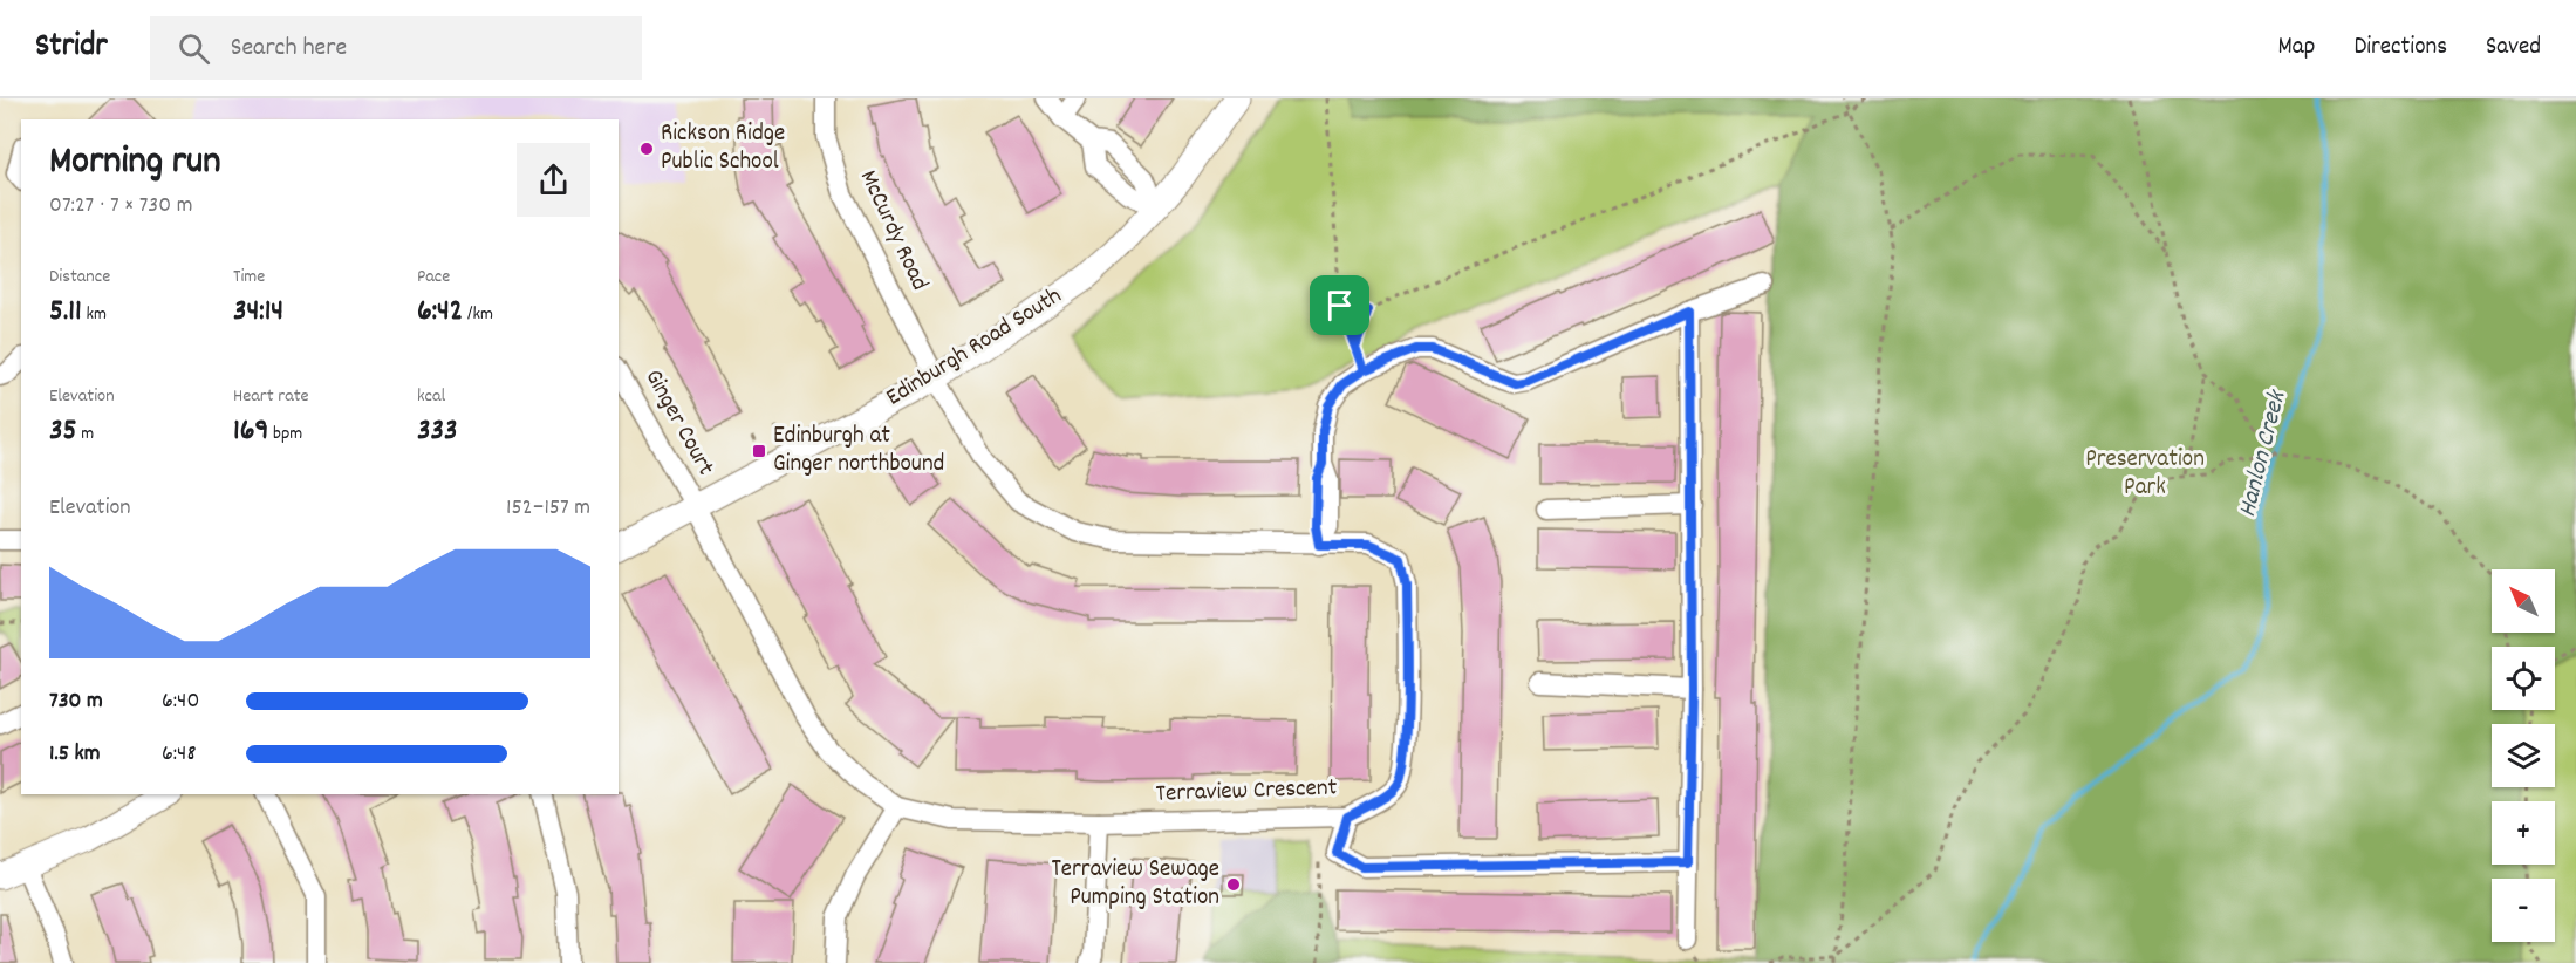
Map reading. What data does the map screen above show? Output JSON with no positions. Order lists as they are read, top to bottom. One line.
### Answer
{"streets":{"main road":["Edinburgh Road South"],"street":["McCurdy Road","Ginger Court","Terraview Crescent"]},"crossings":[["McCurdy Road","Edinburgh Road South"],["McCurdy Road","Terraview Crescent"],["Edinburgh Road South","Ginger Court"],["Edinburgh Road South","Terraview Crescent"],["Ginger Court","Terraview Crescent"]],"water":["Hanlon Creek"],"parks":["Preservation Park"],"places":{"other":["Rickson Ridge Public School","Terraview Sewage Pumping Station"],"transit":["Edinburgh at Ginger northbound"]},"north":"top left","page":{"header":"Stridr","search":"Search here","nav":["Map","Directions","Saved"],"heading":["Morning run","07:27 · 7 × 730 m"],"stats":[["Distance","5.11 km"],["Time","34:14"],["Pace","6:42 /km"],["Elevation","35 m"],["Heart rate","169 bpm"],["kcal","333"]],"chart":["Elevation","152–157 m"],"map_buttons":["+","−"],"list":[{"name":"730 m","note":"6:40"},{"name":"1.5 km","note":"6:48"}]}}
